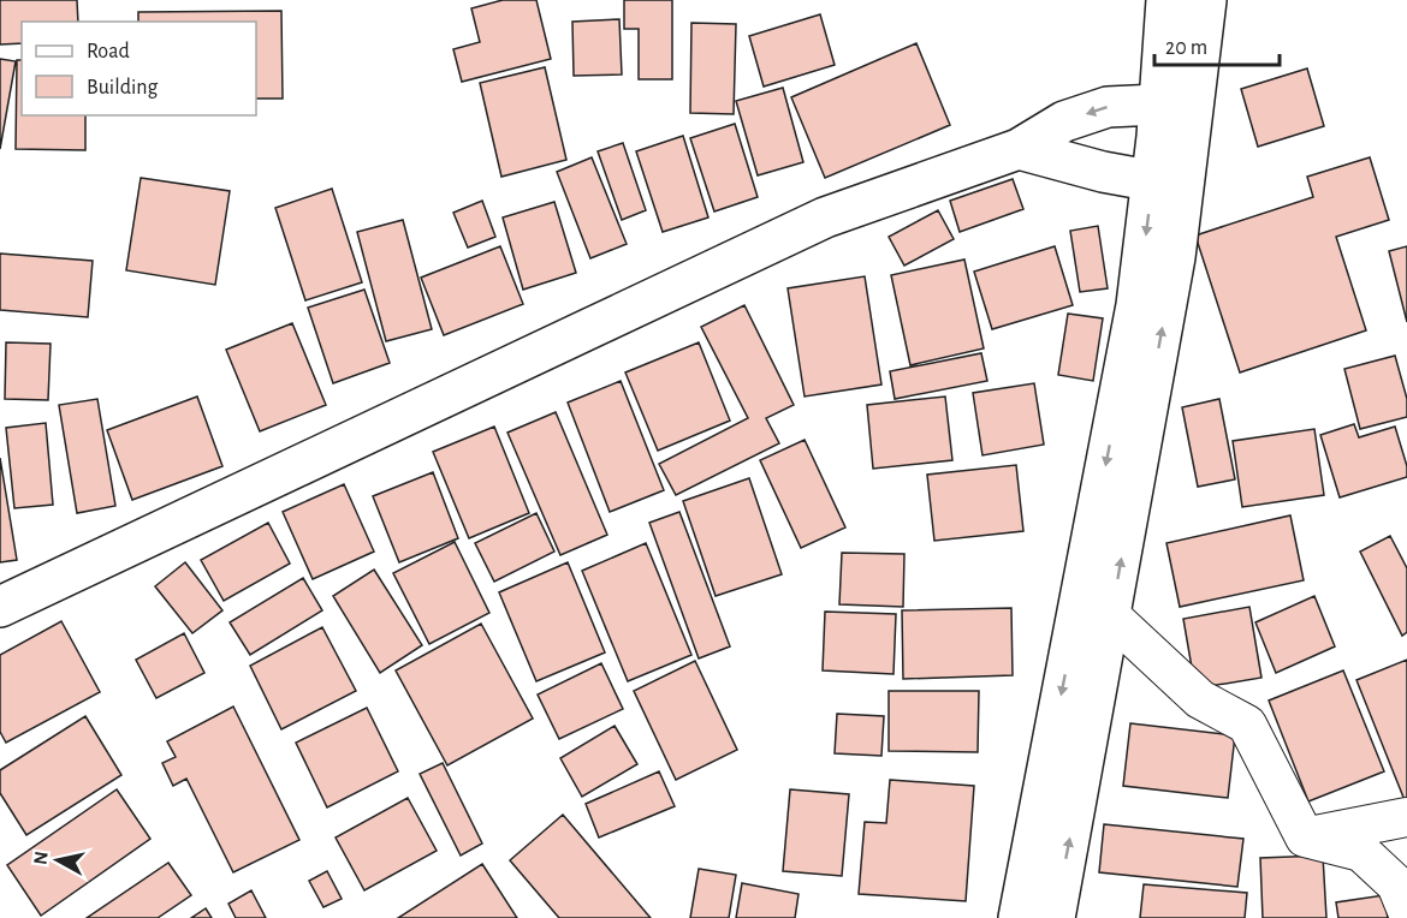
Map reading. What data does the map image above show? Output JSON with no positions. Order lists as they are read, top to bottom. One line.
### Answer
{"legend":["Road","Building"],"scale_bar":"20 m","north":"left"}
